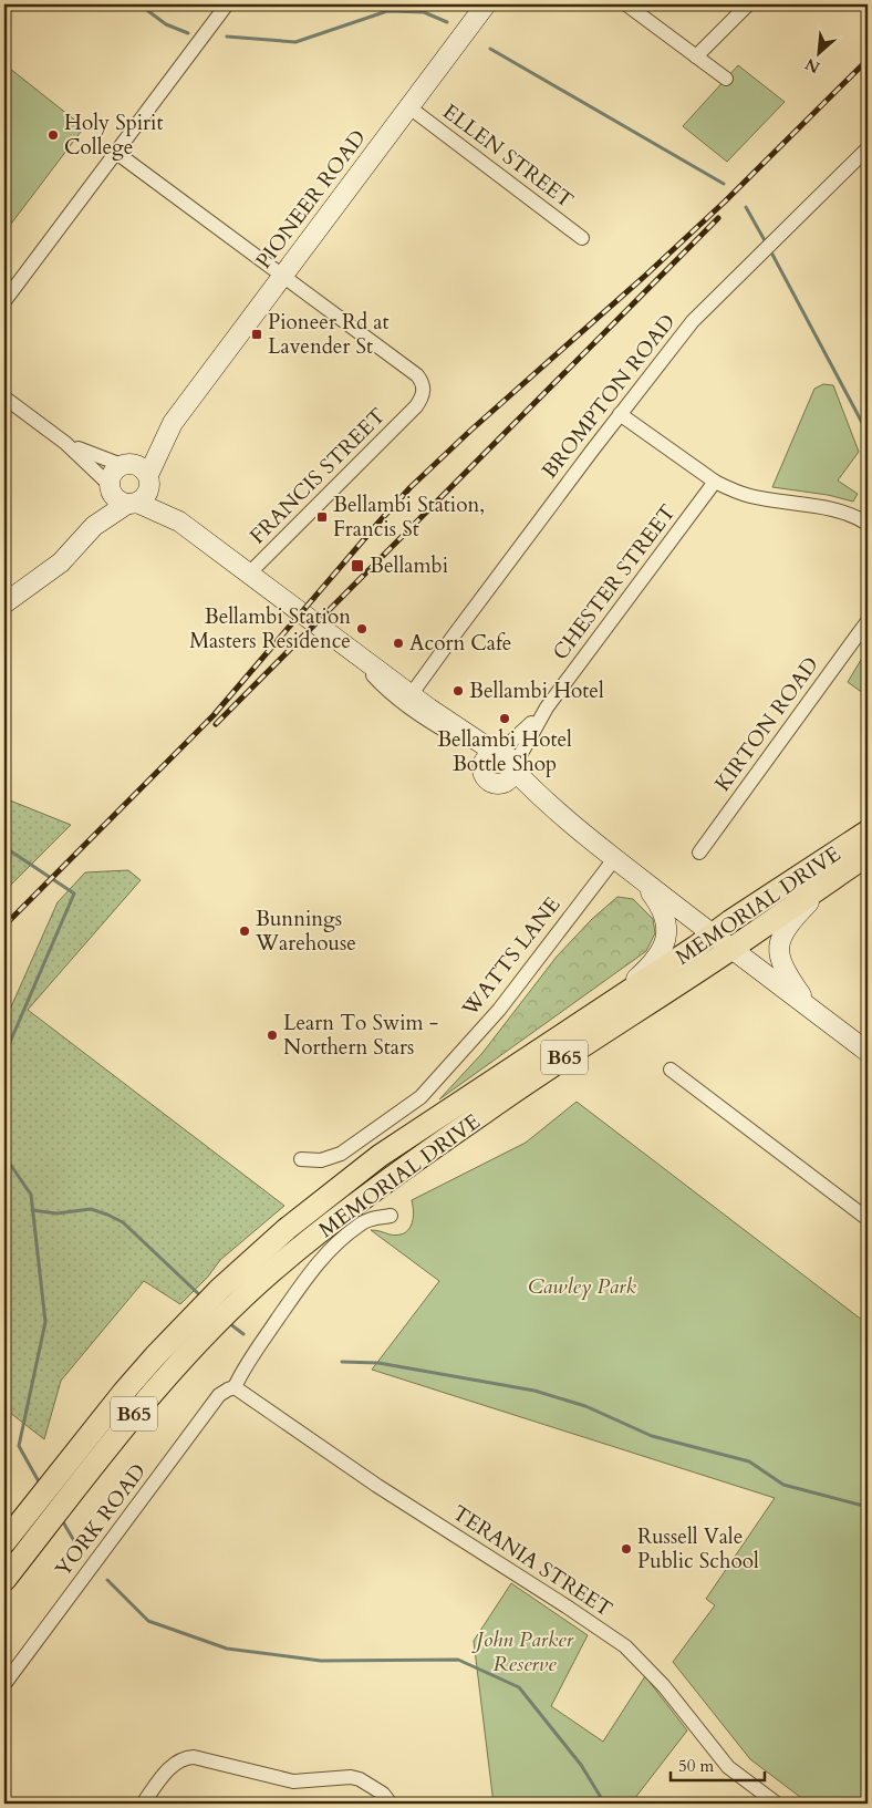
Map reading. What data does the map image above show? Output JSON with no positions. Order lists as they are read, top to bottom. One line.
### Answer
{"streets":{"main road":["PIONEER ROAD","MEMORIAL DRIVE","B65"],"street":["ELLEN STREET","BROMPTON ROAD","FRANCIS STREET","CHESTER STREET","KIRTON ROAD","WATTS LANE","YORK ROAD","TERANIA STREET"]},"crossings":[["ELLEN STREET","PIONEER ROAD"],["PIONEER ROAD","FRANCIS STREET"],["YORK ROAD","TERANIA STREET"]],"parks":["Cawley Park","John Parker Reserve"],"places":{"other":["Holy Spirit College","Bellambi Station Masters Residence","Acorn Cafe","Bellambi Hotel","Bellambi Hotel Bottle Shop","Bunnings Warehouse","Learn To Swim - Northern Stars","Russell Vale Public School"],"transit":["Pioneer Rd at Lavender St","Bellambi Station, Francis St","Bellambi"]},"scale_bar":"50 m","north":"bottom left"}
